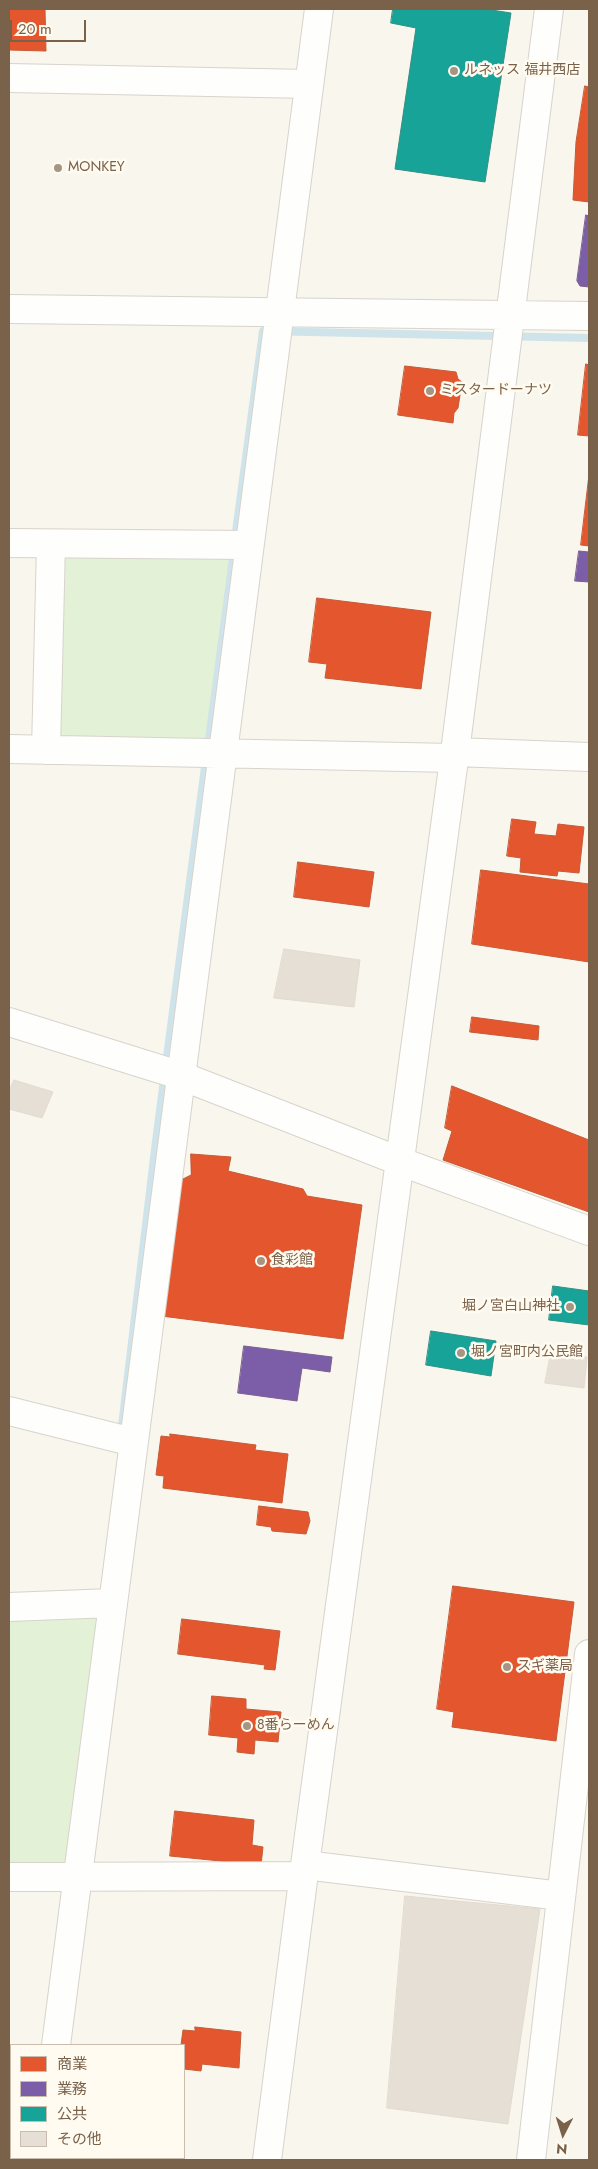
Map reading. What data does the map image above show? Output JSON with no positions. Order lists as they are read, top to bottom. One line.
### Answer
{"places":["ルネッス 福井西店","MONKEY","ミスタードーナツ","食彩館","堀ノ宮白山神社","堀ノ宮町内公民館","スギ薬局","8番らーめん"],"legend":["商業","業務","公共","その他"],"scale_bar":"20 m","north":"bottom"}
